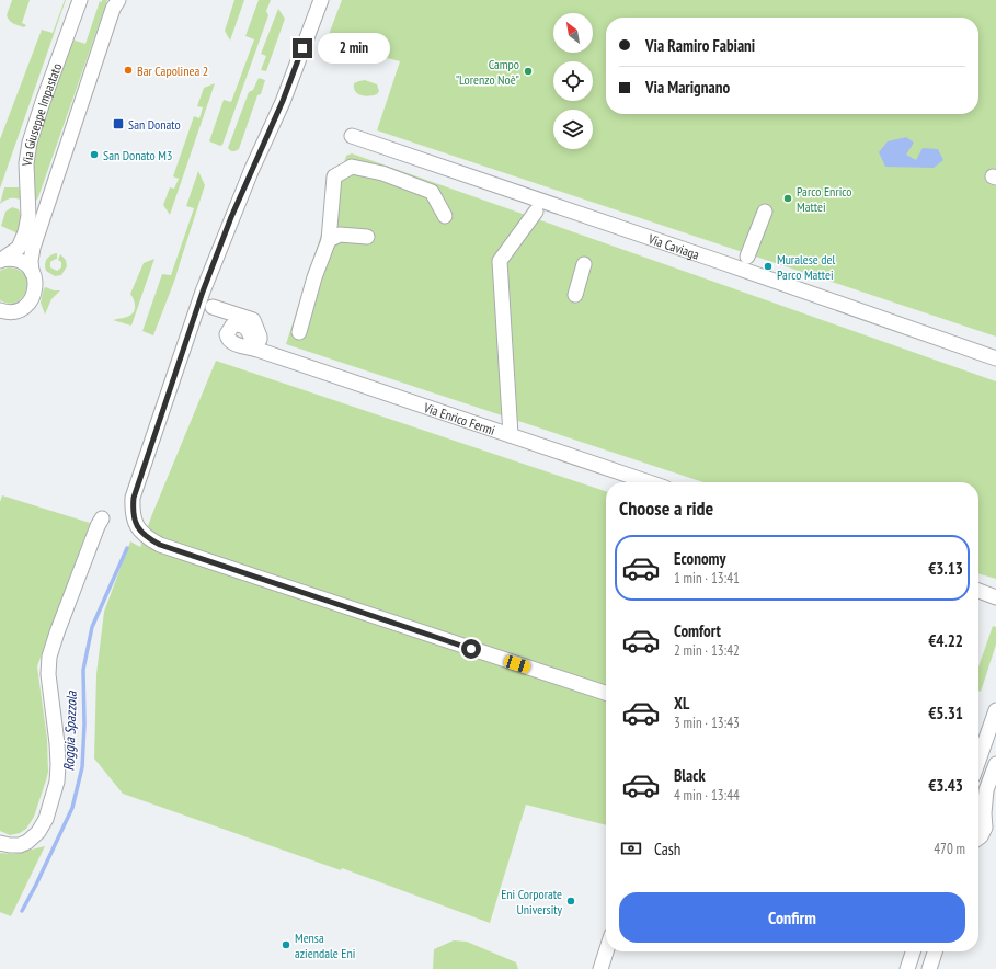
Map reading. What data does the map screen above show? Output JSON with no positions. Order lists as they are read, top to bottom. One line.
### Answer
{"streets":{"street":["Via Giuseppe Impastato","Via Caviaga","Via Enrico Fermi"]},"water":["Roggia Spazzola"],"places":{"other":["Bar Capolinea 2","Campo \"Lorenzo Noè\"","San Donato M3","Parco Enrico Mattei","Muralese del Parco Mattei","Eni Corporate University","Mensa aziendale Eni"],"transit":["San Donato"]},"north":"top left","page":{"banner":["Via Ramiro Fabiani","Via Marignano"],"bubble":"2 min","heading":"Choose a ride","list":[{"name":"Economy","note":"1 min · 13:41","value":"€3.13"},{"name":"Comfort","note":"2 min · 13:42","value":"€4.22"},{"name":"XL","note":"3 min · 13:43","value":"€5.31"},{"name":"Black","note":"4 min · 13:44","value":"€3.43"}],"pay":["Cash","470 m"],"buttons":"Confirm"}}
